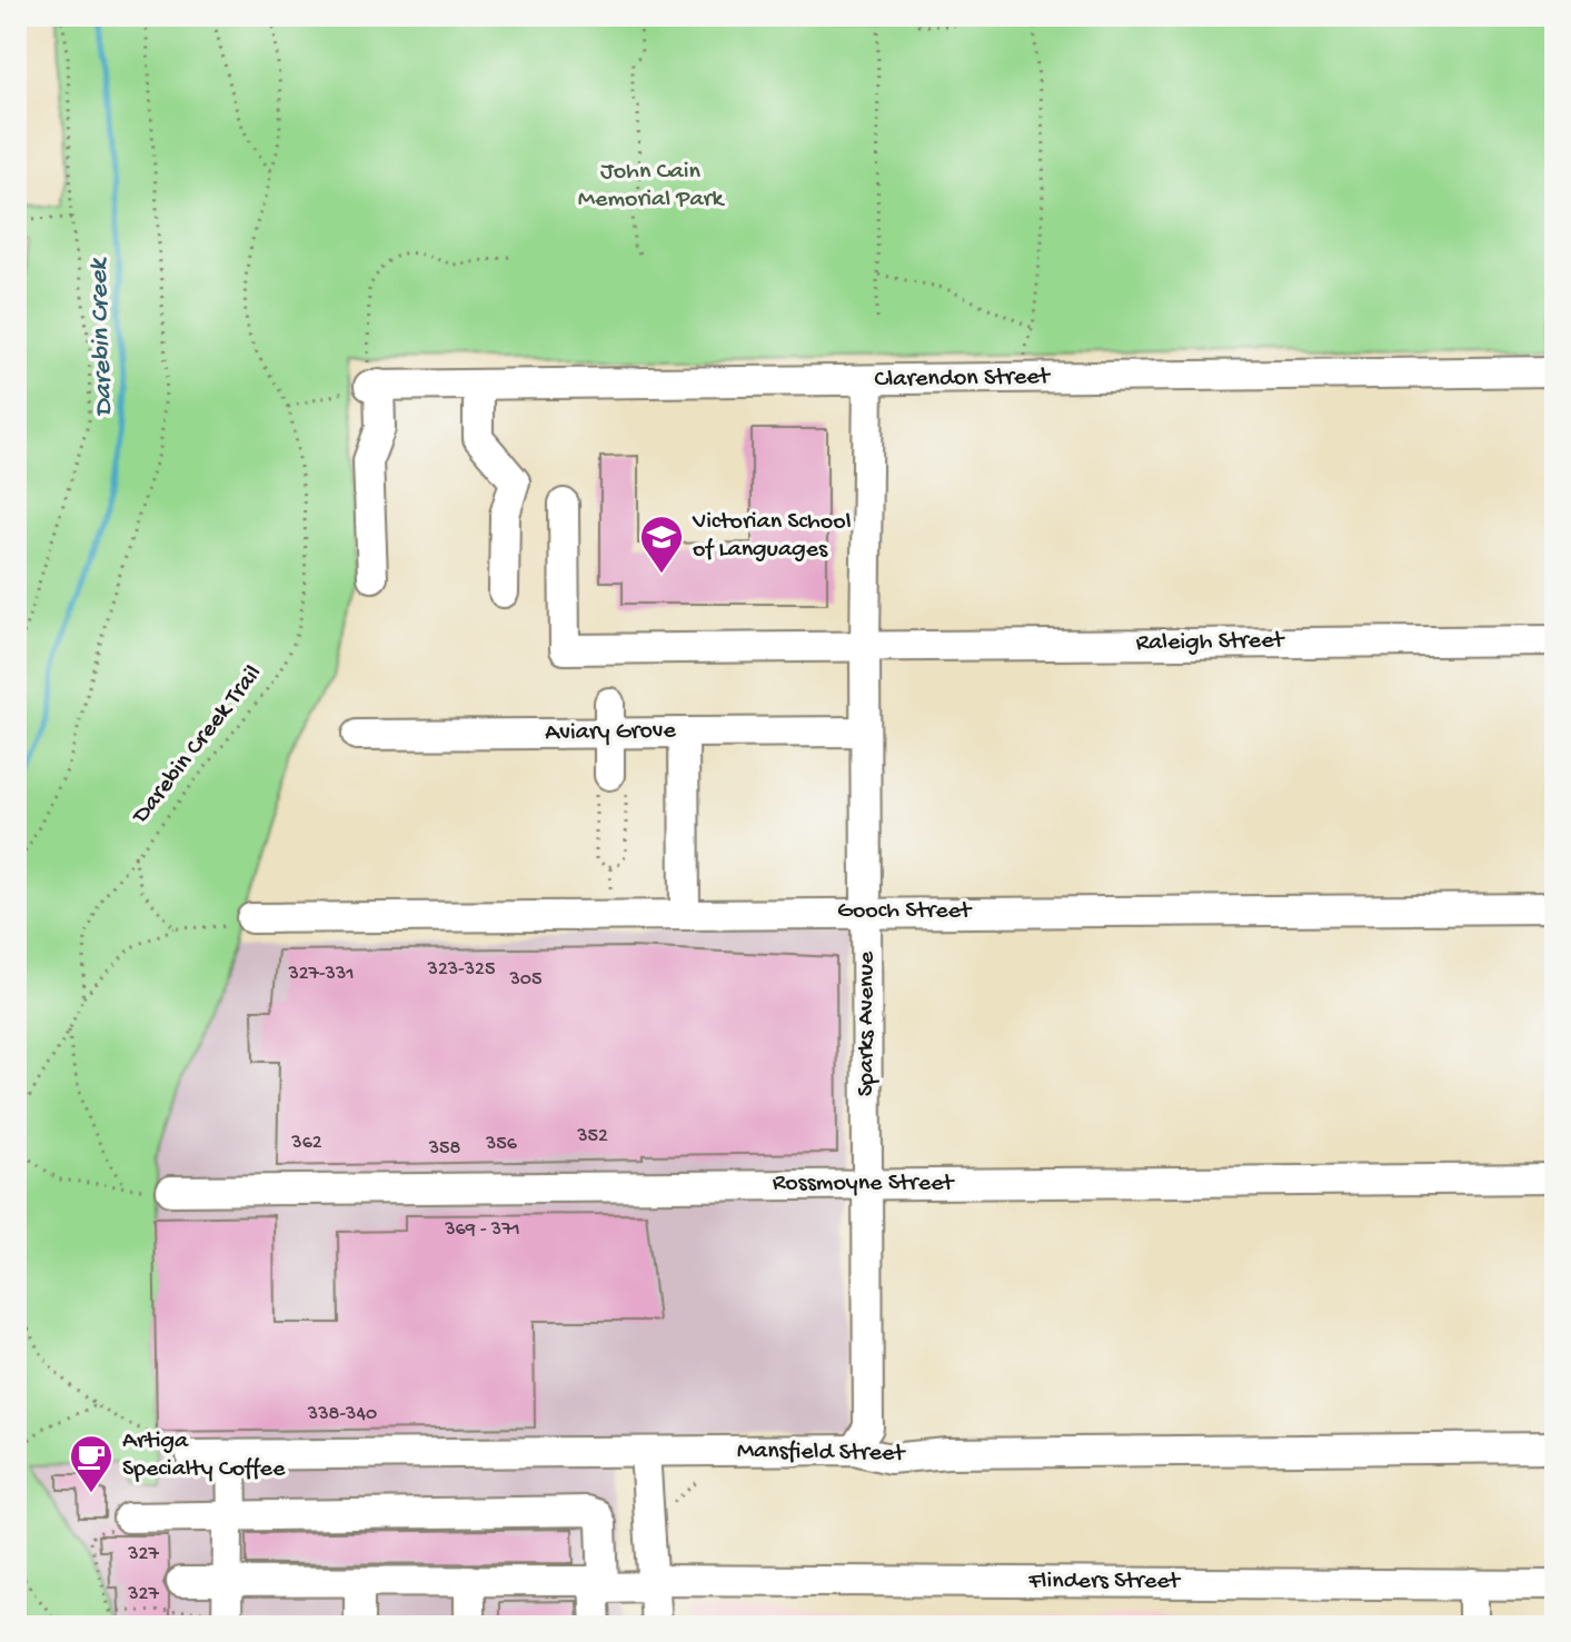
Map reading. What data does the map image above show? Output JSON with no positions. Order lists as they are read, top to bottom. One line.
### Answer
{"streets":{"street":["Clarendon Street","Raleigh Street","Aviary Grove","Gooch Street","Sparks Avenue","Rossmoyne Street","Mansfield Street","Flinders Street"],"path":["Darebin Creek Trail"]},"crossings":[["Clarendon Street","Sparks Avenue"],["Raleigh Street","Sparks Avenue"],["Aviary Grove","Sparks Avenue"],["Gooch Street","Sparks Avenue"],["Sparks Avenue","Rossmoyne Street"],["Sparks Avenue","Mansfield Street"]],"water":["Darebin Creek"],"parks":["John Cain Memorial Park"],"places":{"school or university":["Victorian School of Languages"],"cafe":["Artiga Specialty Coffee"]},"house_numbers":["323-325","327-331","305","352","362","356","358","369 - 371","338-340","327","327"]}
